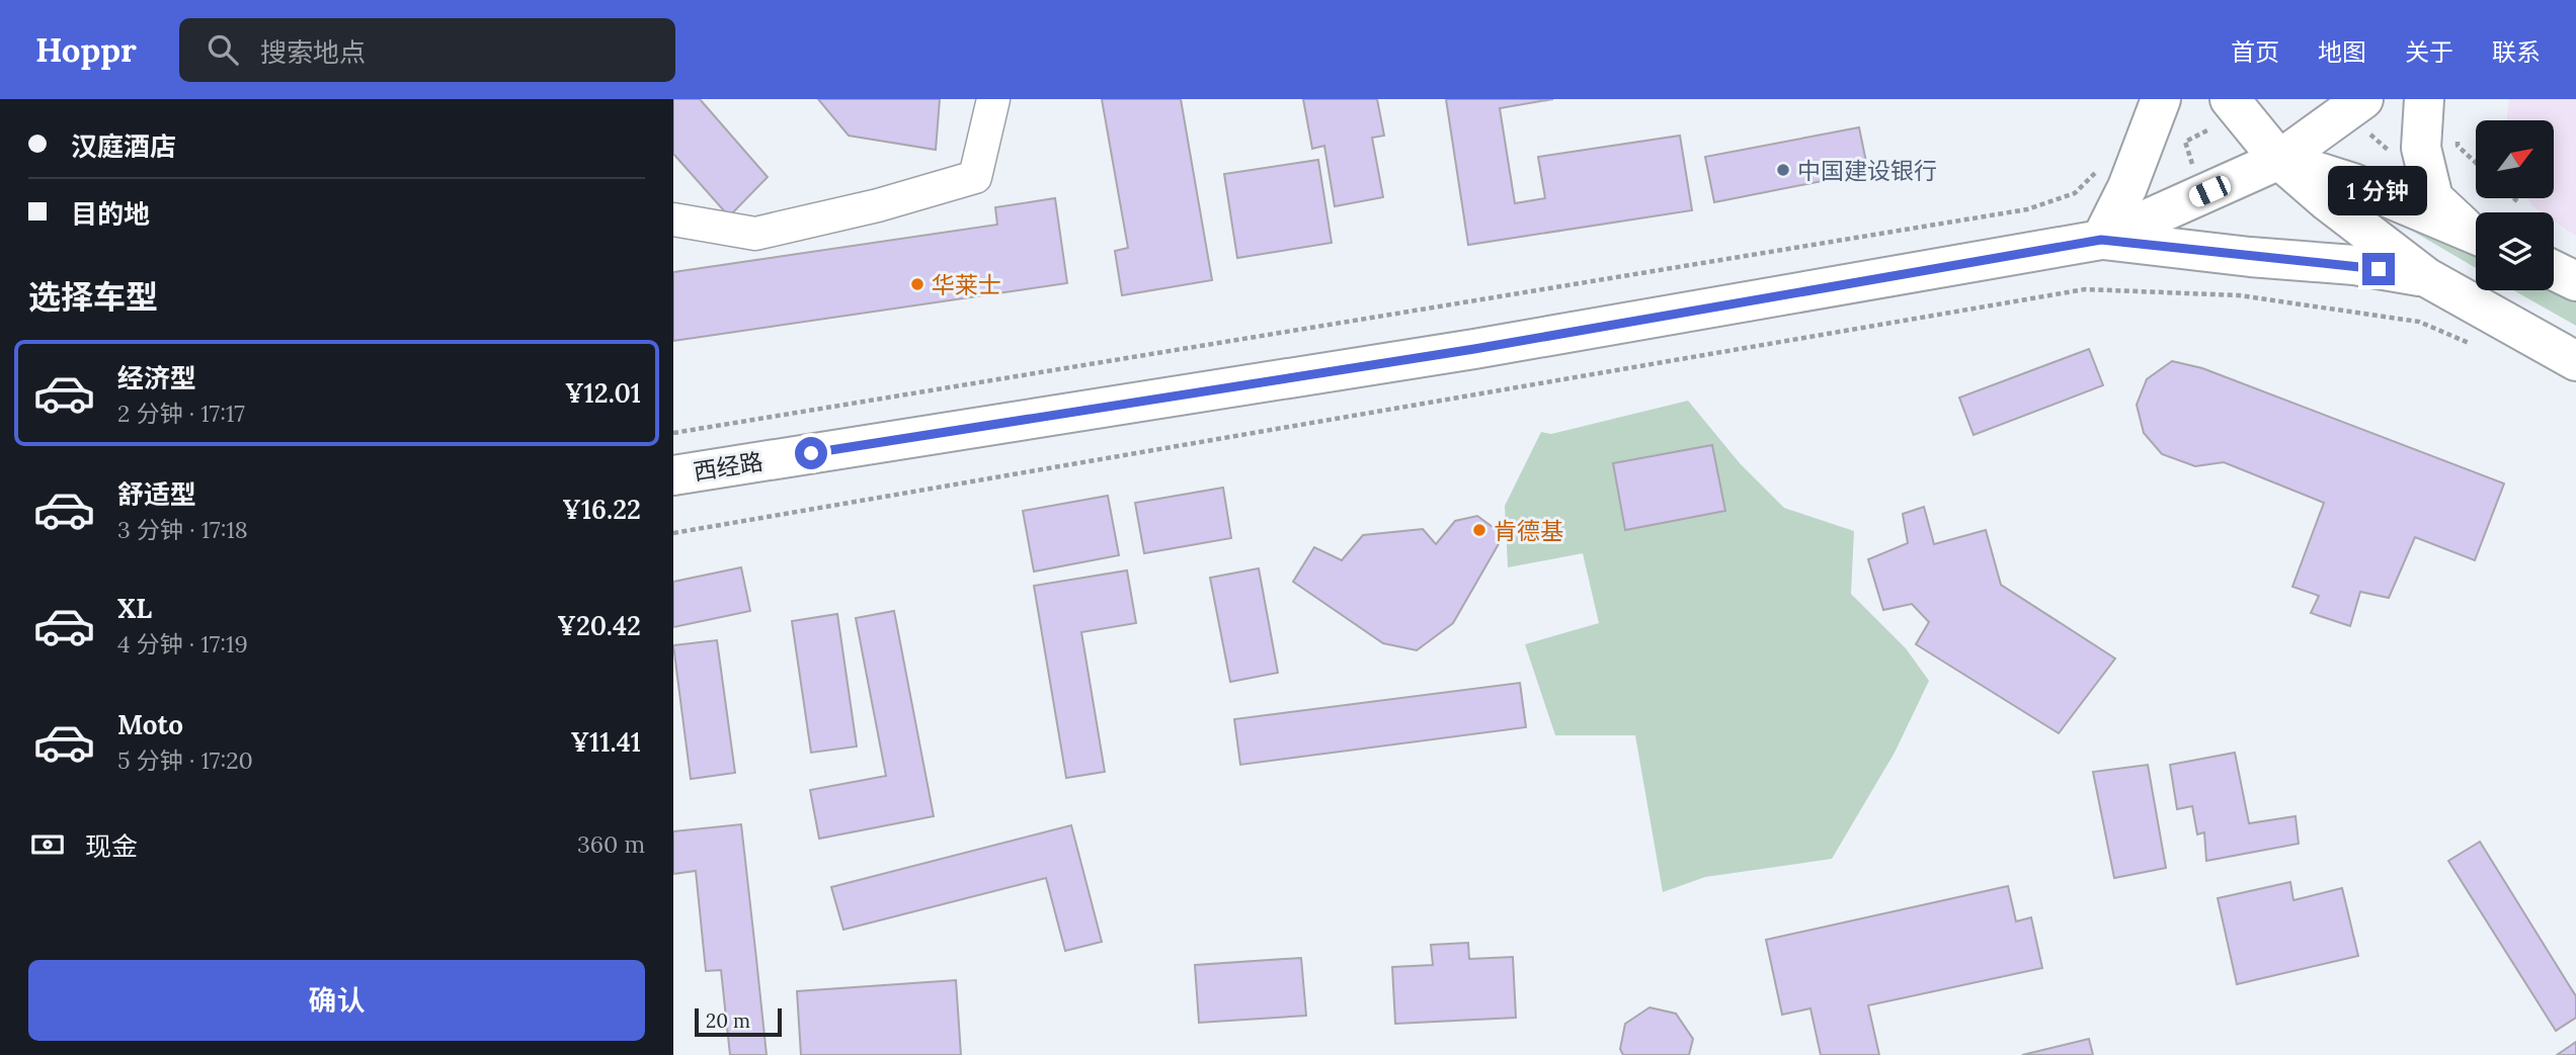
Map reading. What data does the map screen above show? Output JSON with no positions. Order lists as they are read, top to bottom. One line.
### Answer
{"streets":{"main road":["西经路"]},"places":["中国建设银行","华莱士","肯德基"],"scale_bar":"20 m","north":"top right","page":{"header":"Hoppr","search":"搜索地点","nav":["首页","地图","关于","联系"],"banner":["汉庭酒店","目的地"],"bubble":"1 分钟","heading":"选择车型","list":[{"name":"经济型","note":"2 分钟 · 17:17","value":"¥12.01"},{"name":"舒适型","note":"3 分钟 · 17:18","value":"¥16.22"},{"name":"XL","note":"4 分钟 · 17:19","value":"¥20.42"},{"name":"Moto","note":"5 分钟 · 17:20","value":"¥11.41"}],"pay":["现金","360 m"],"buttons":"确认","scale":"20 m"}}
